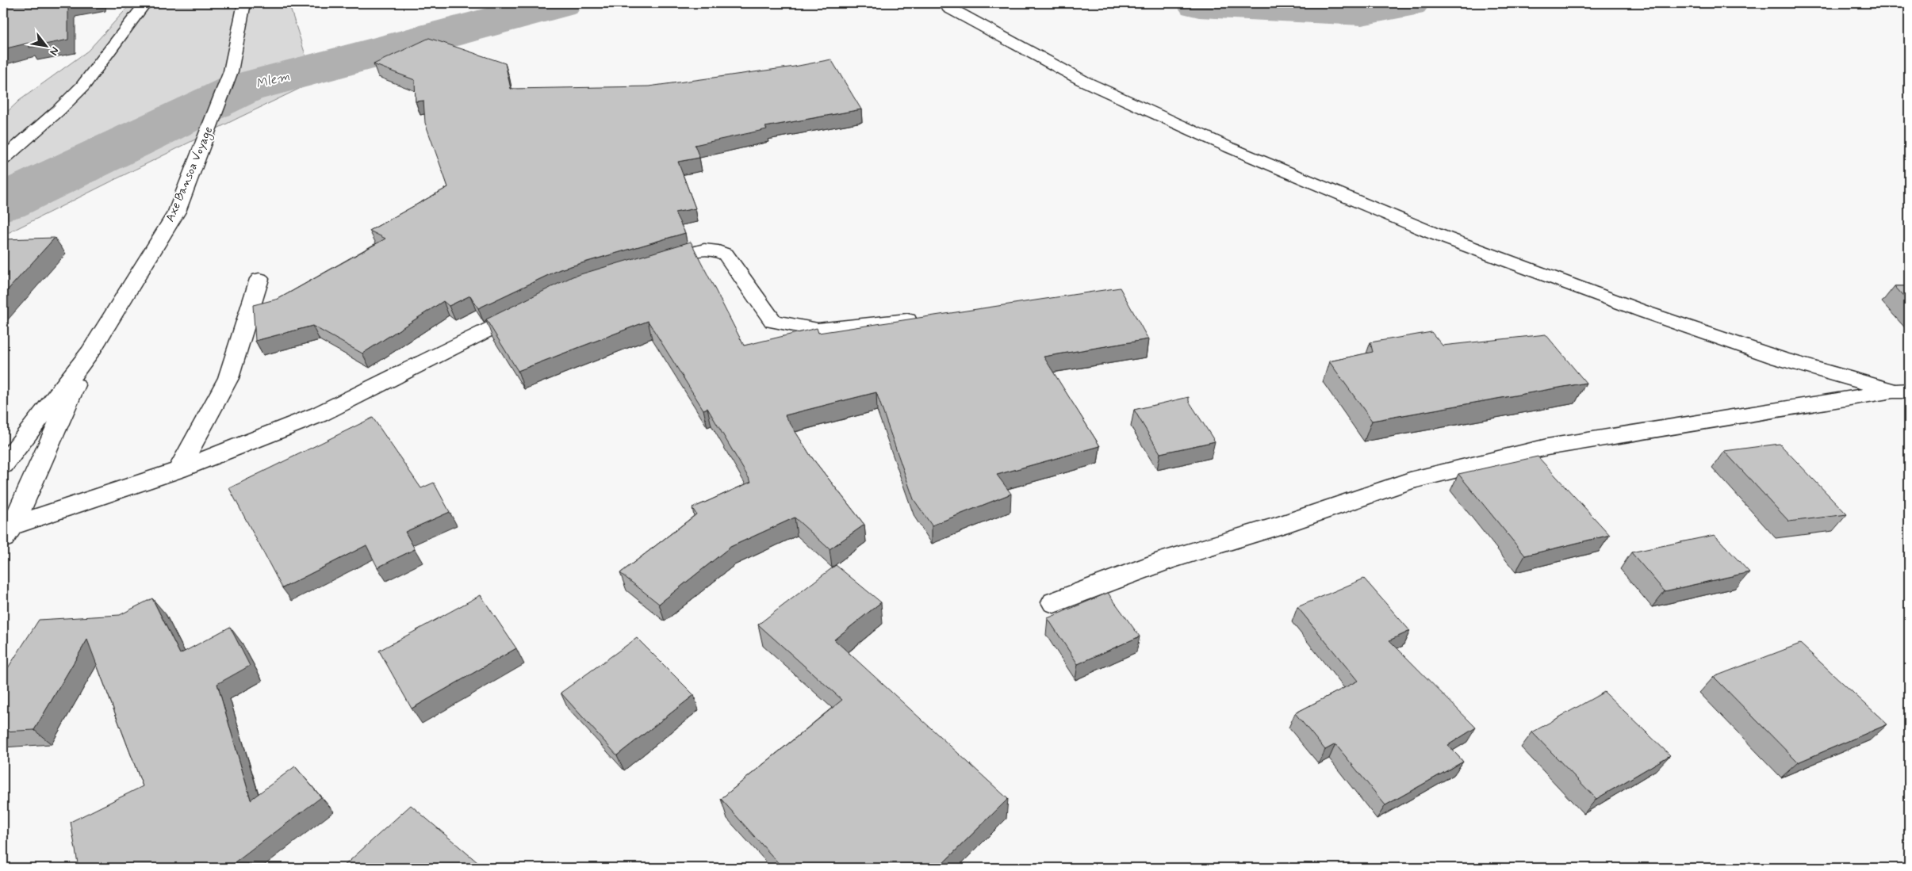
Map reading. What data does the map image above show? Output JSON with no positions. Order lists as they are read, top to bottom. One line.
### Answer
{"streets":{"main road":["Axe Bansoa Voyage"]},"water":["Mlem"],"north":"bottom right"}
